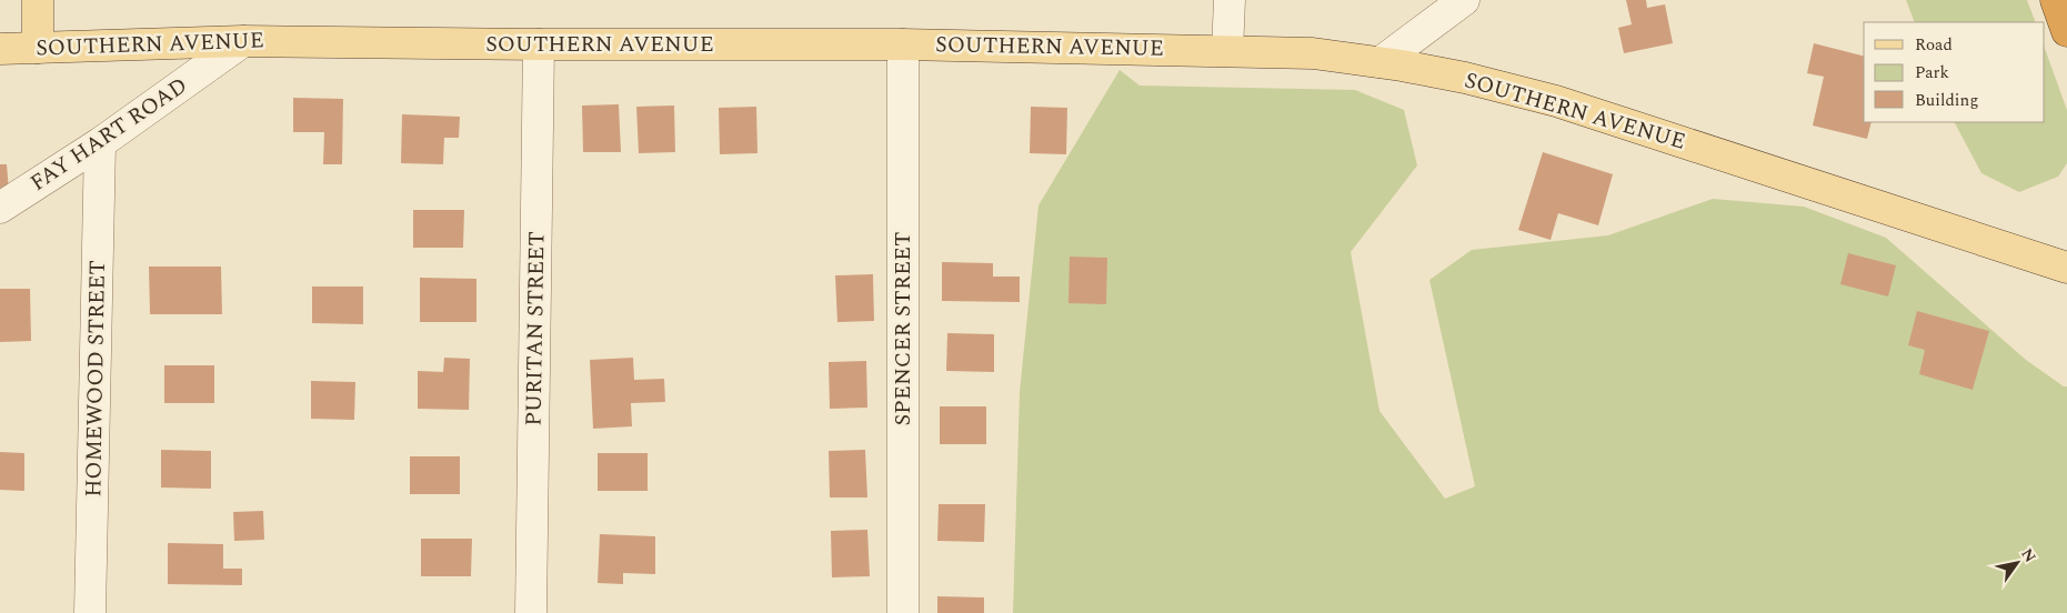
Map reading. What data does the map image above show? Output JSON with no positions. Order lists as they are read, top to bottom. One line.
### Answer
{"streets":{"main road":["SOUTHERN AVENUE"],"street":["FAY HART ROAD","PURITAN STREET","SPENCER STREET","HOMEWOOD STREET"]},"crossings":[["SOUTHERN AVENUE","FAY HART ROAD"],["SOUTHERN AVENUE","PURITAN STREET"],["SOUTHERN AVENUE","SPENCER STREET"],["FAY HART ROAD","HOMEWOOD STREET"]],"legend":["Road","Park","Building"],"north":"top right"}
